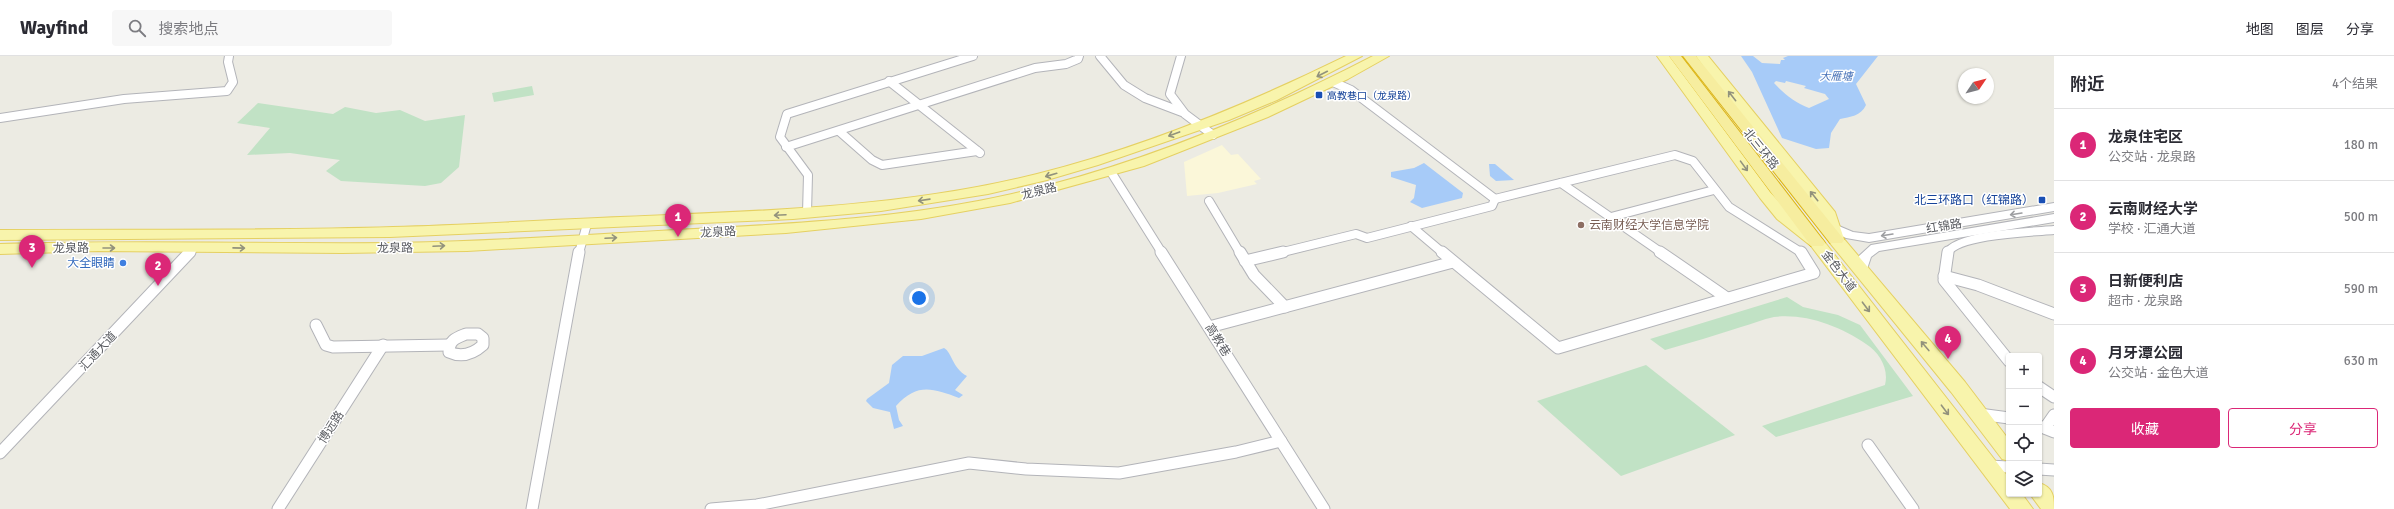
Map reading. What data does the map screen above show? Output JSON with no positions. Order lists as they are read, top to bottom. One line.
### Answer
{"streets":{"highway":["北三环路"],"main road":["龙泉路","金色大道"],"street":["红锦路","高教巷","汇通大道","博远路"]},"crossings":[["北三环路","红锦路"],["北三环路","金色大道"],["龙泉路","高教巷"],["龙泉路","汇通大道"],["红锦路","金色大道"]],"water":["大雁塘"],"places":{"transit":["高教巷口（龙泉路）","北三环路口（红锦路）"],"other":["云南财经大学信息学院","大全眼睛"]},"north":"top right","page":{"header":"Wayfind","search":"搜索地点","nav":["地图","图层","分享"],"heading":["附近","4个结果"],"list":[{"mark":"1","name":"龙泉住宅区","note":"公交站 · 龙泉路","value":"180 m"},{"mark":"2","name":"云南财经大学","note":"学校 · 汇通大道","value":"500 m"},{"mark":"3","name":"日新便利店","note":"超市 · 龙泉路","value":"590 m"},{"mark":"4","name":"月牙潭公园","note":"公交站 · 金色大道","value":"630 m"}],"pins":["1","3","2","4"],"map_buttons":["+","−"],"buttons":["收藏","分享"]}}
